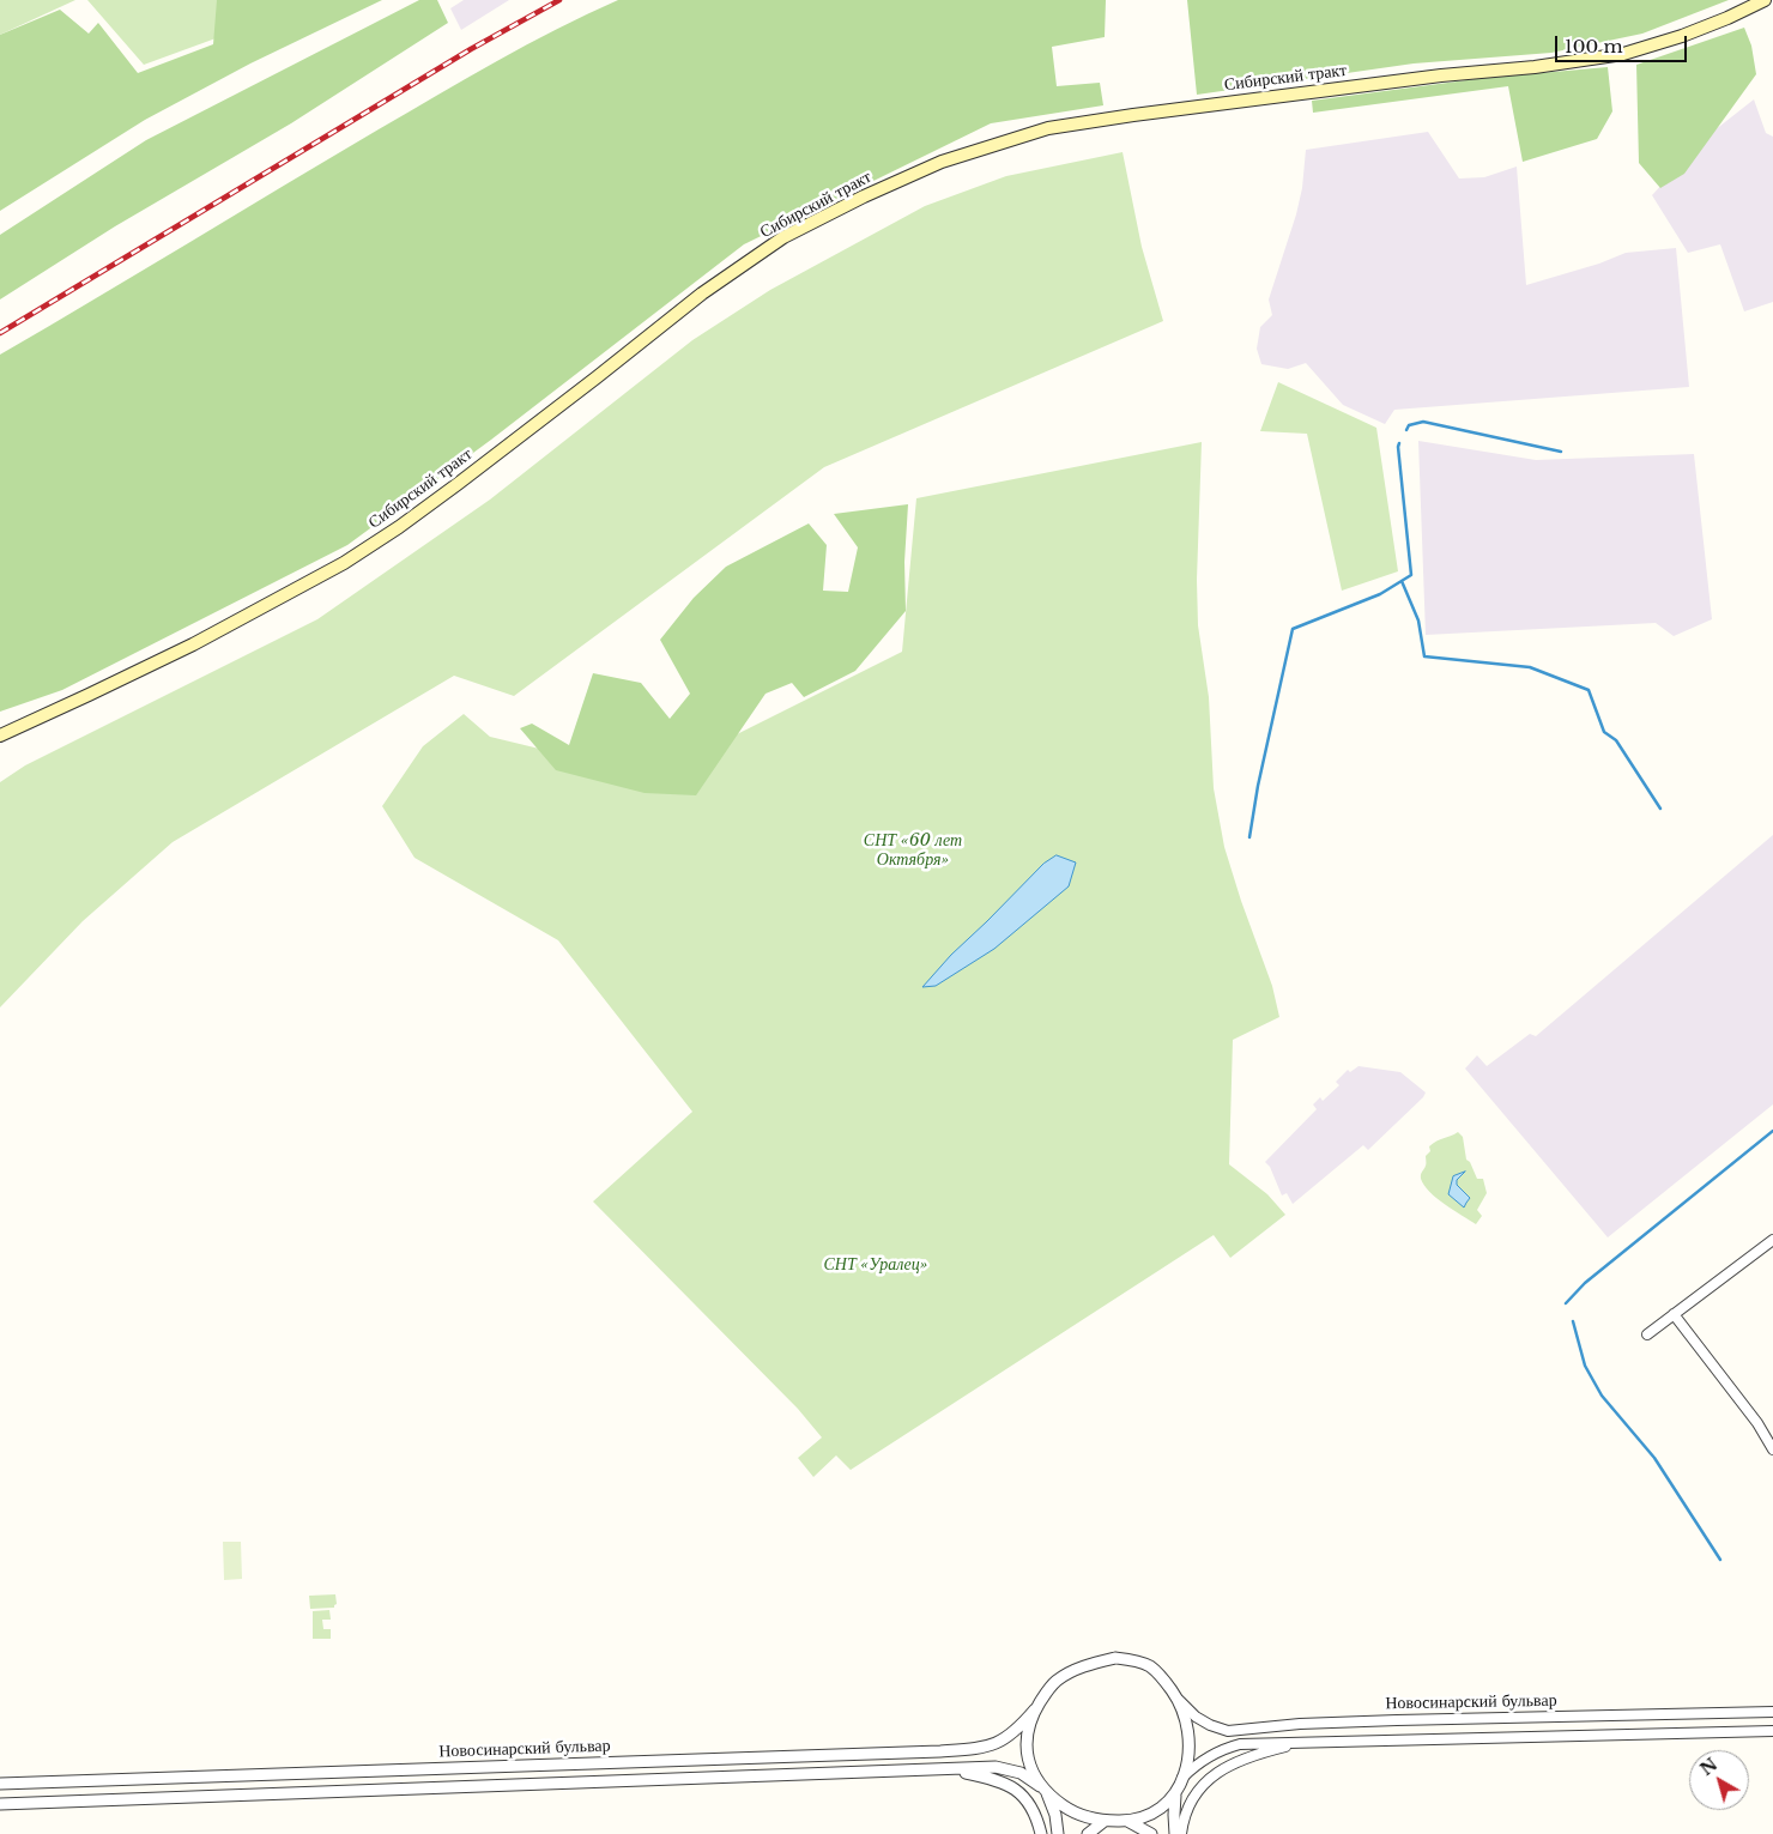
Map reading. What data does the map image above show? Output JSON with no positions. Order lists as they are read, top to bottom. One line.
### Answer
{"streets":{"main road":["Сибирский тракт"],"street":["Новосинарский бульвар"]},"parks":["СНТ «60 лет Октября»","СНТ «Уралец»"],"scale_bar":"100 m","north":"top left"}
